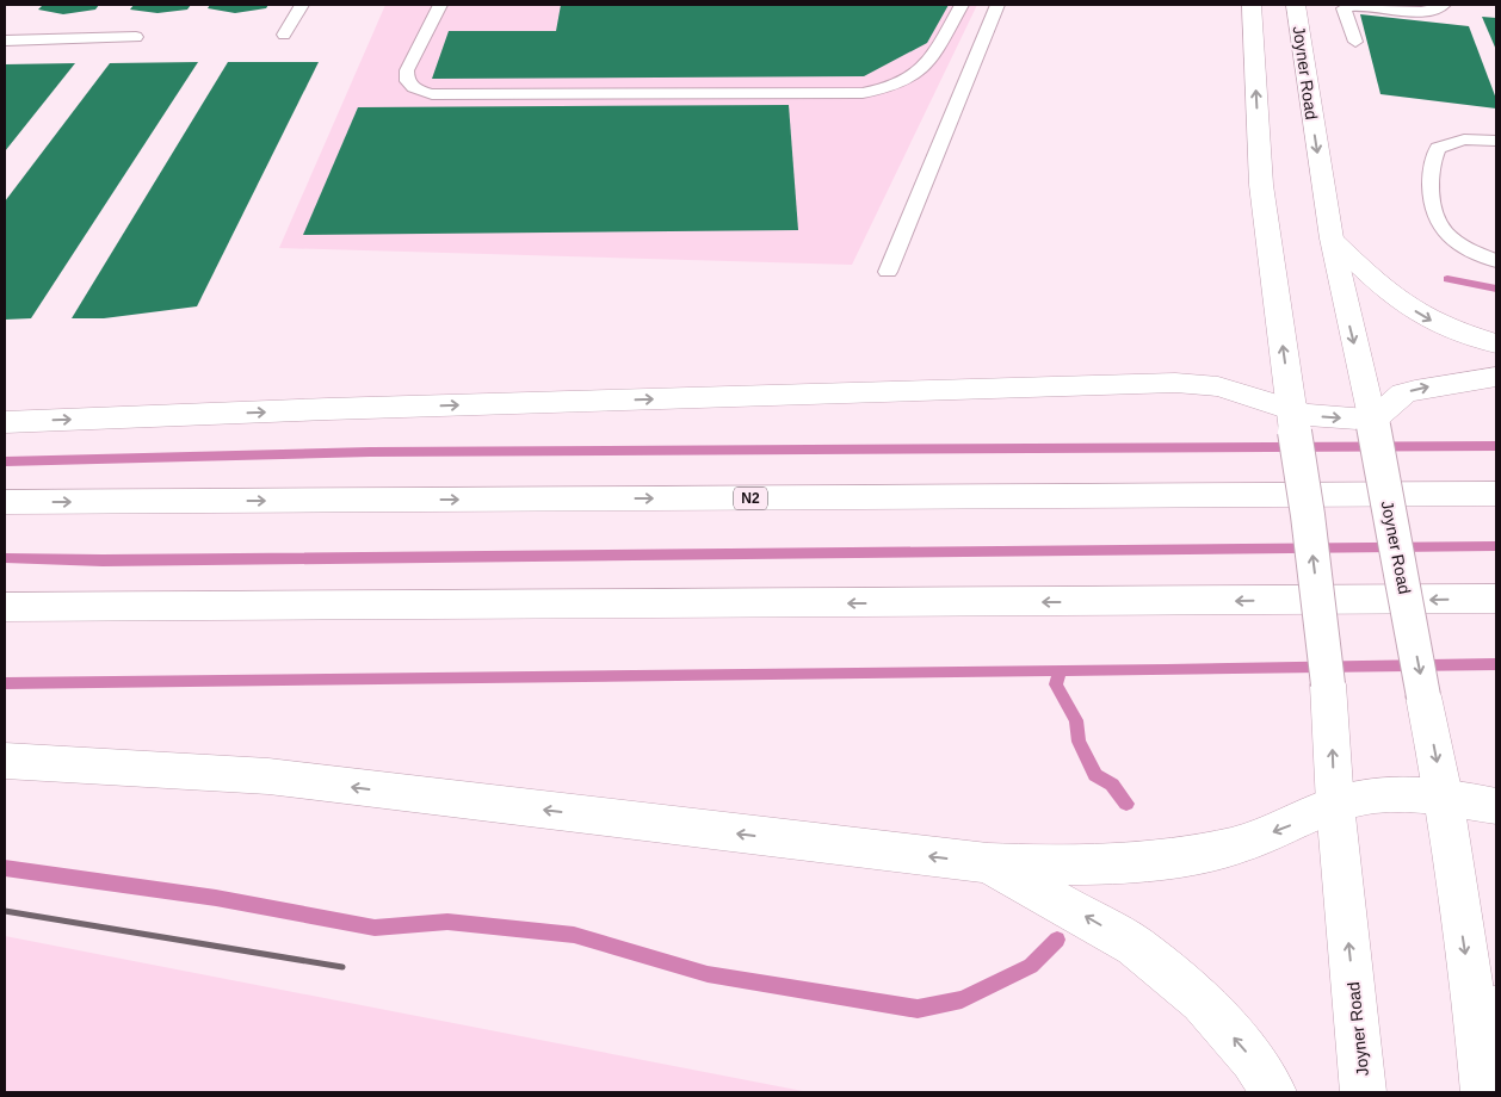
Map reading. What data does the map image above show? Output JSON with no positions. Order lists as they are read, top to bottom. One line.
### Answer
{"streets":{"main road":["Joyner Road","N2"]}}
